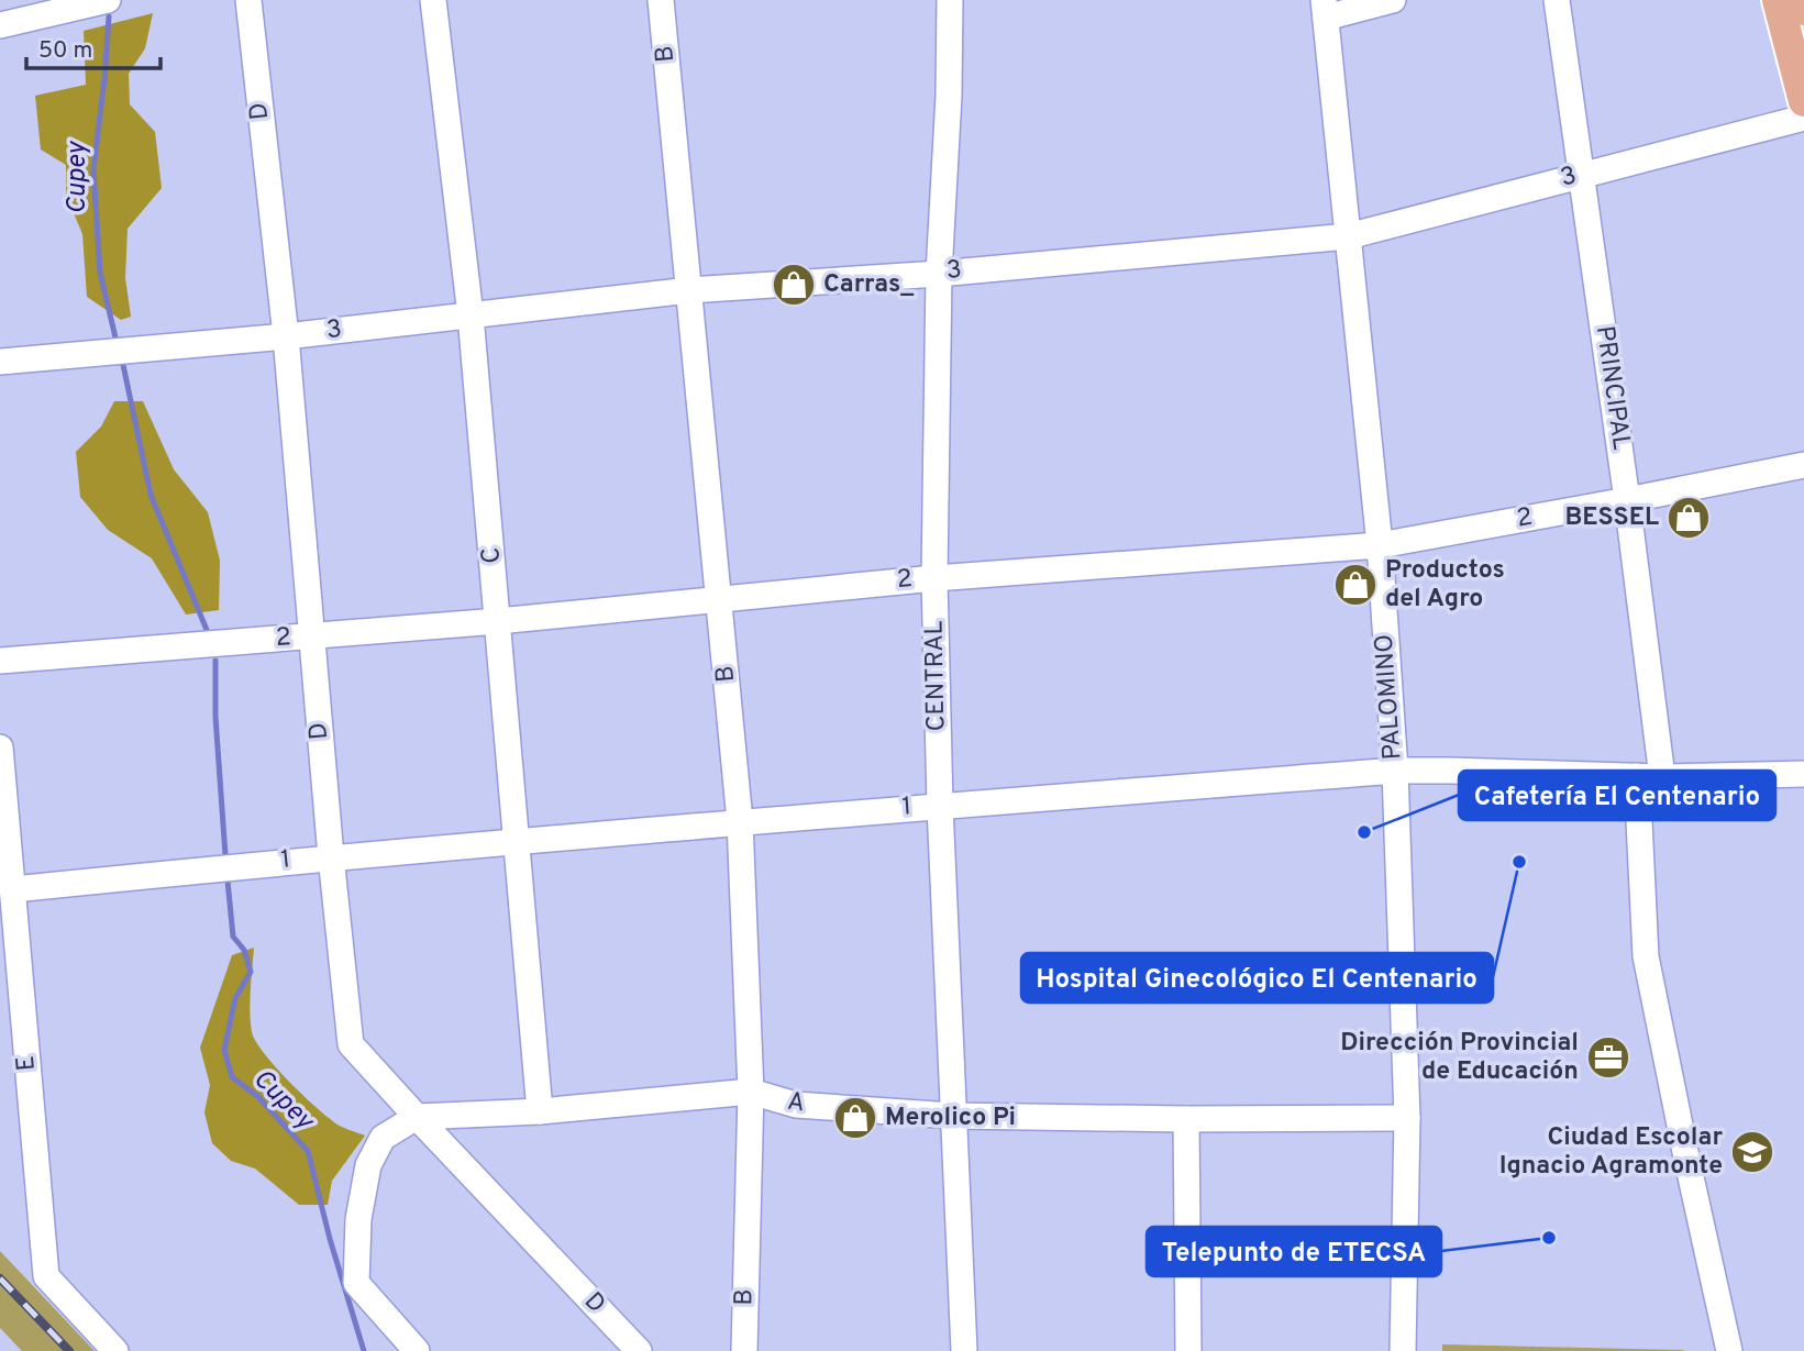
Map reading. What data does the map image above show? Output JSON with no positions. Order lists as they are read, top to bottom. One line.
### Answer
{"streets":{"street":["B","D","3","PRINCIPAL","2","C","CENTRAL","PALOMINO","1","E","A"]},"crossings":[["B","3"],["B","2"],["B","1"],["B","A"],["D","3"],["D","2"],["D","1"],["D","A"],["3","PRINCIPAL"],["3","C"],["3","CENTRAL"],["3","PALOMINO"],["PRINCIPAL","2"],["PRINCIPAL","1"],["2","C"],["2","CENTRAL"],["2","PALOMINO"],["C","1"],["C","A"],["CENTRAL","1"],["CENTRAL","A"],["PALOMINO","1"],["PALOMINO","A"],["1","E"]],"water":["Cupey"],"places":{"shop":["Carras_","BESSEL","Productos del Agro","Merolico Pi"],"other":["Cafetería El Centenario","Hospital Ginecológico El Centenario","Telepunto de ETECSA"],"office":["Dirección Provincial de Educación"],"school or university":["Ciudad Escolar Ignacio Agramonte"]},"scale_bar":"50 m"}
